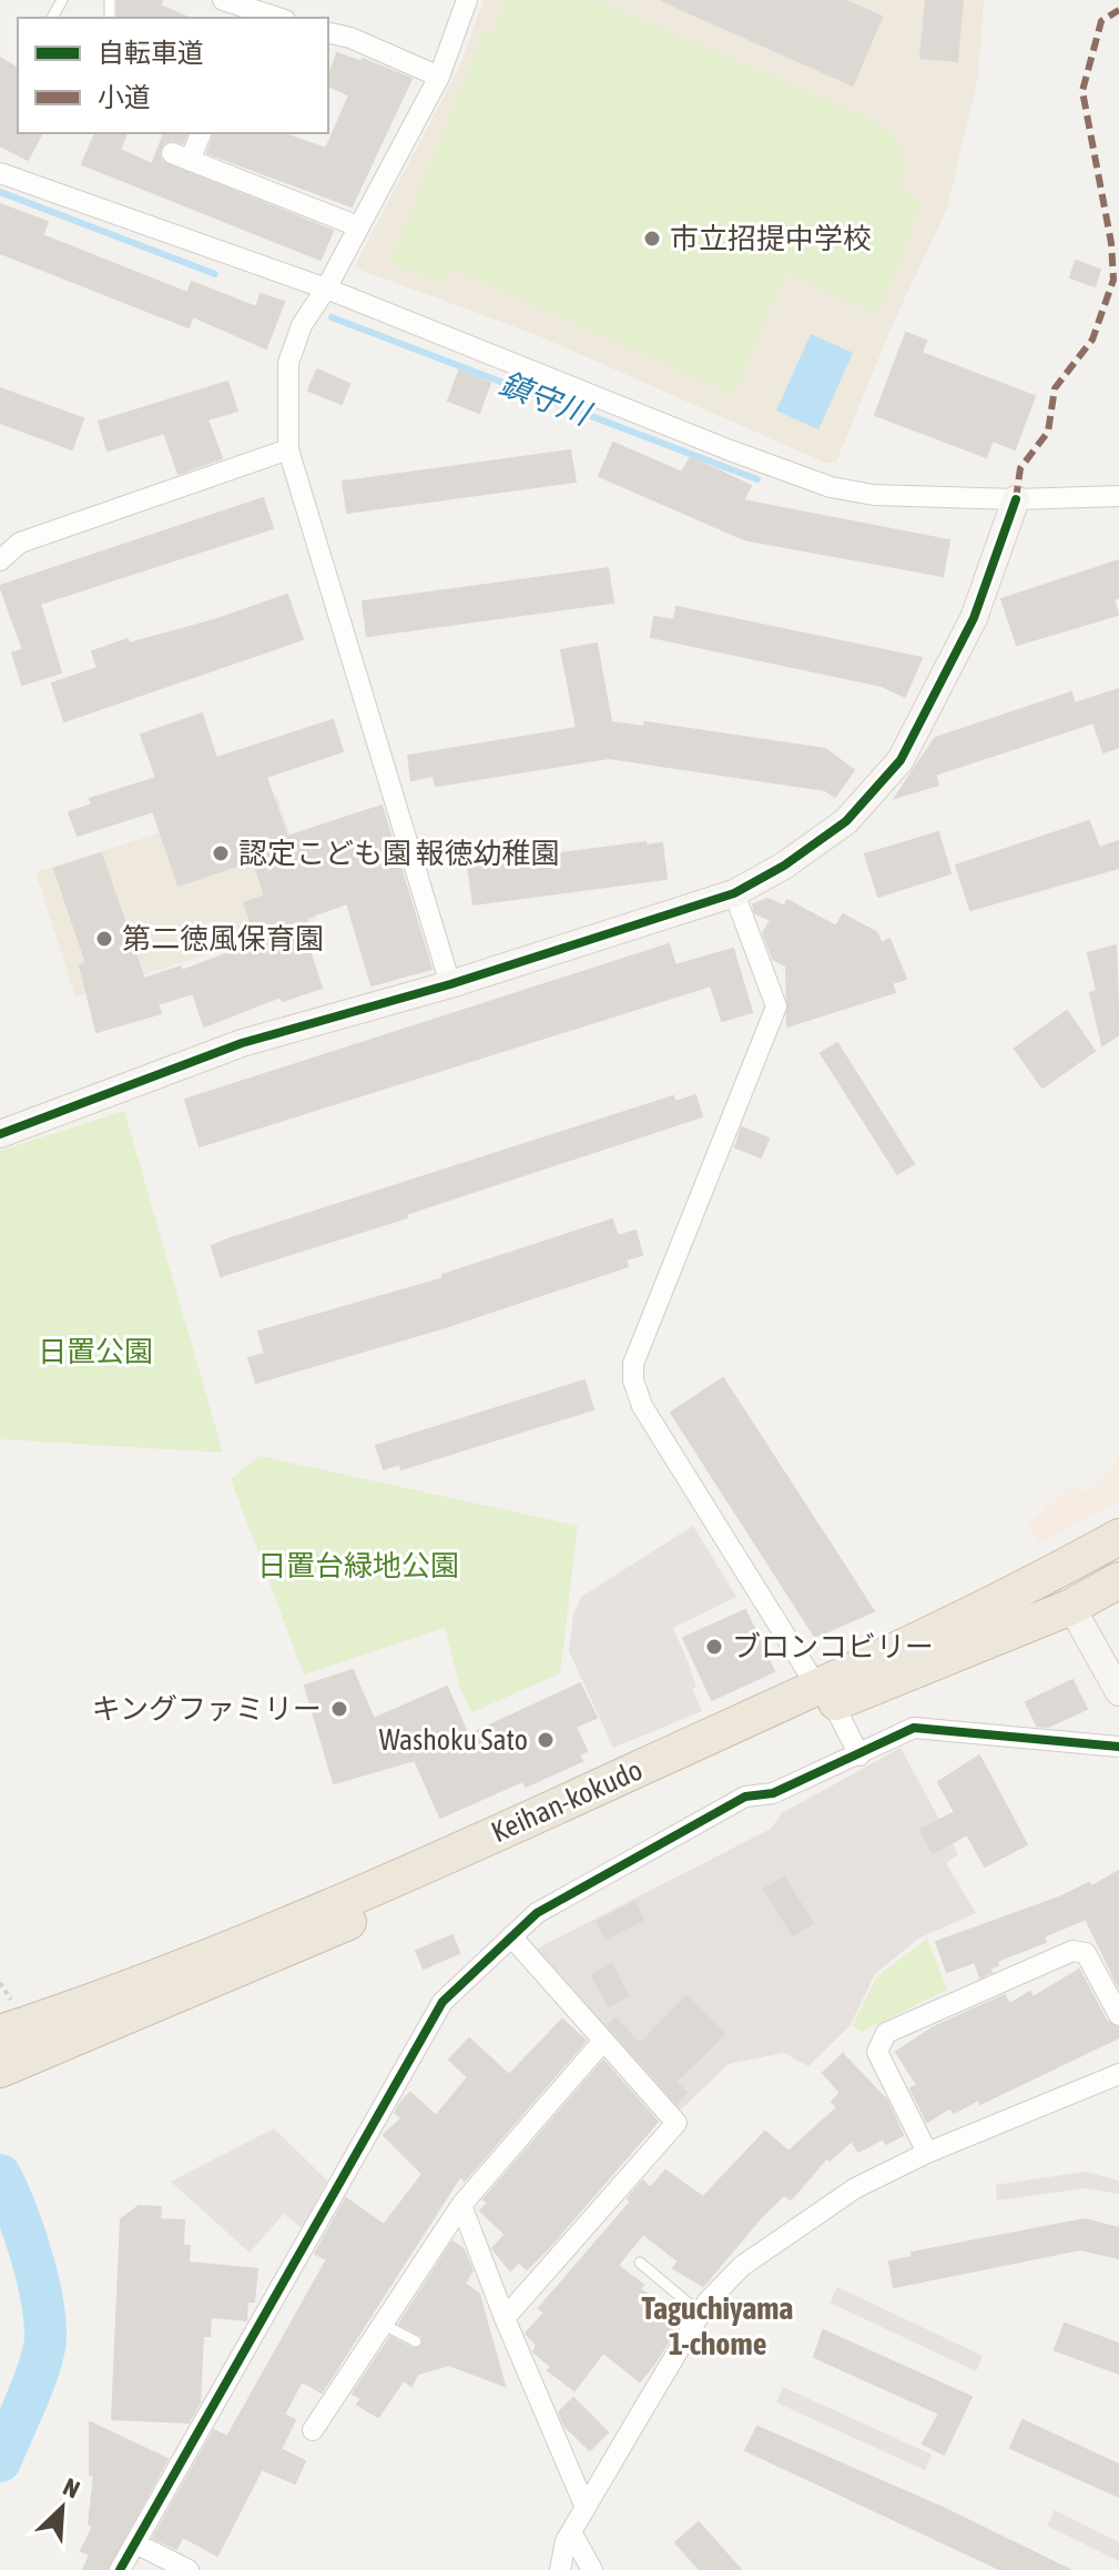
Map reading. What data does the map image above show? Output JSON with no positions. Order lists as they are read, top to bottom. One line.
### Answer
{"streets":{"highway":["Keihan-kokudo"]},"districts":["Taguchiyama 1-chome"],"water":["鎮守川"],"parks":["日置公園","日置台緑地公園"],"places":["市立招提中学校","認定こども園 報徳幼稚園","第二徳風保育園","ブロンコビリー","キングファミリー","Washoku Sato"],"legend":["自転車道","小道"],"north":"top right"}
